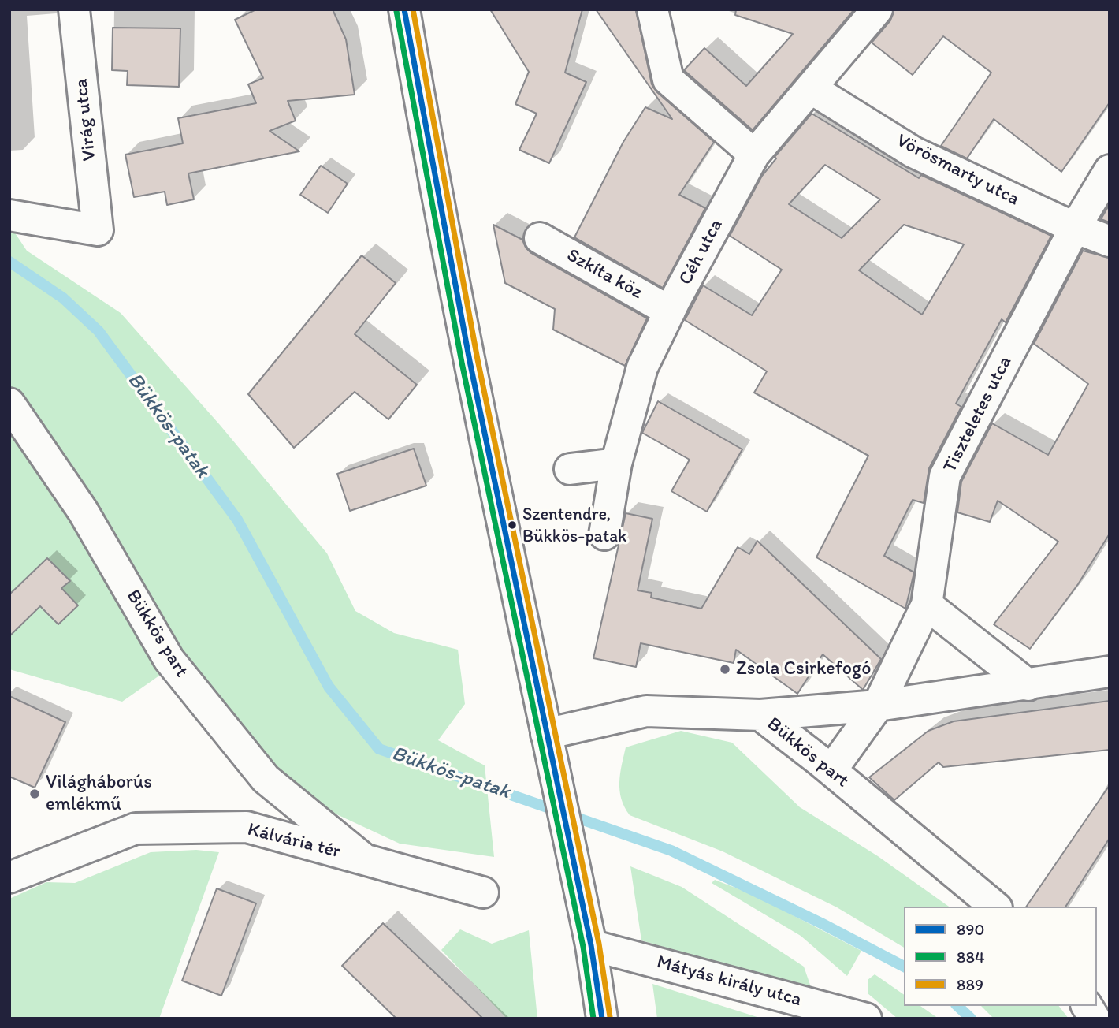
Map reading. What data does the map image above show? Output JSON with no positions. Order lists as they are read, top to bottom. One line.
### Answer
{"streets":{"street":["Virág utca","Vörösmarty utca","Céh utca","Szkíta köz","Tiszteletes utca","Bükkös part","Kálvária tér","Mátyás király utca"]},"crossings":[["Vörösmarty utca","Céh utca"],["Vörösmarty utca","Tiszteletes utca"],["Céh utca","Szkíta köz"],["Tiszteletes utca","Bükkös part"],["Bükkös part","Kálvária tér"]],"water":["Bükkös-patak"],"places":["Szentendre, Bükkös-patak","Zsola Csirkefogó","Világháborús emlékmű"],"lines":["transit line 890","transit line 889","transit line 884"],"legend":["890","884","889"]}
